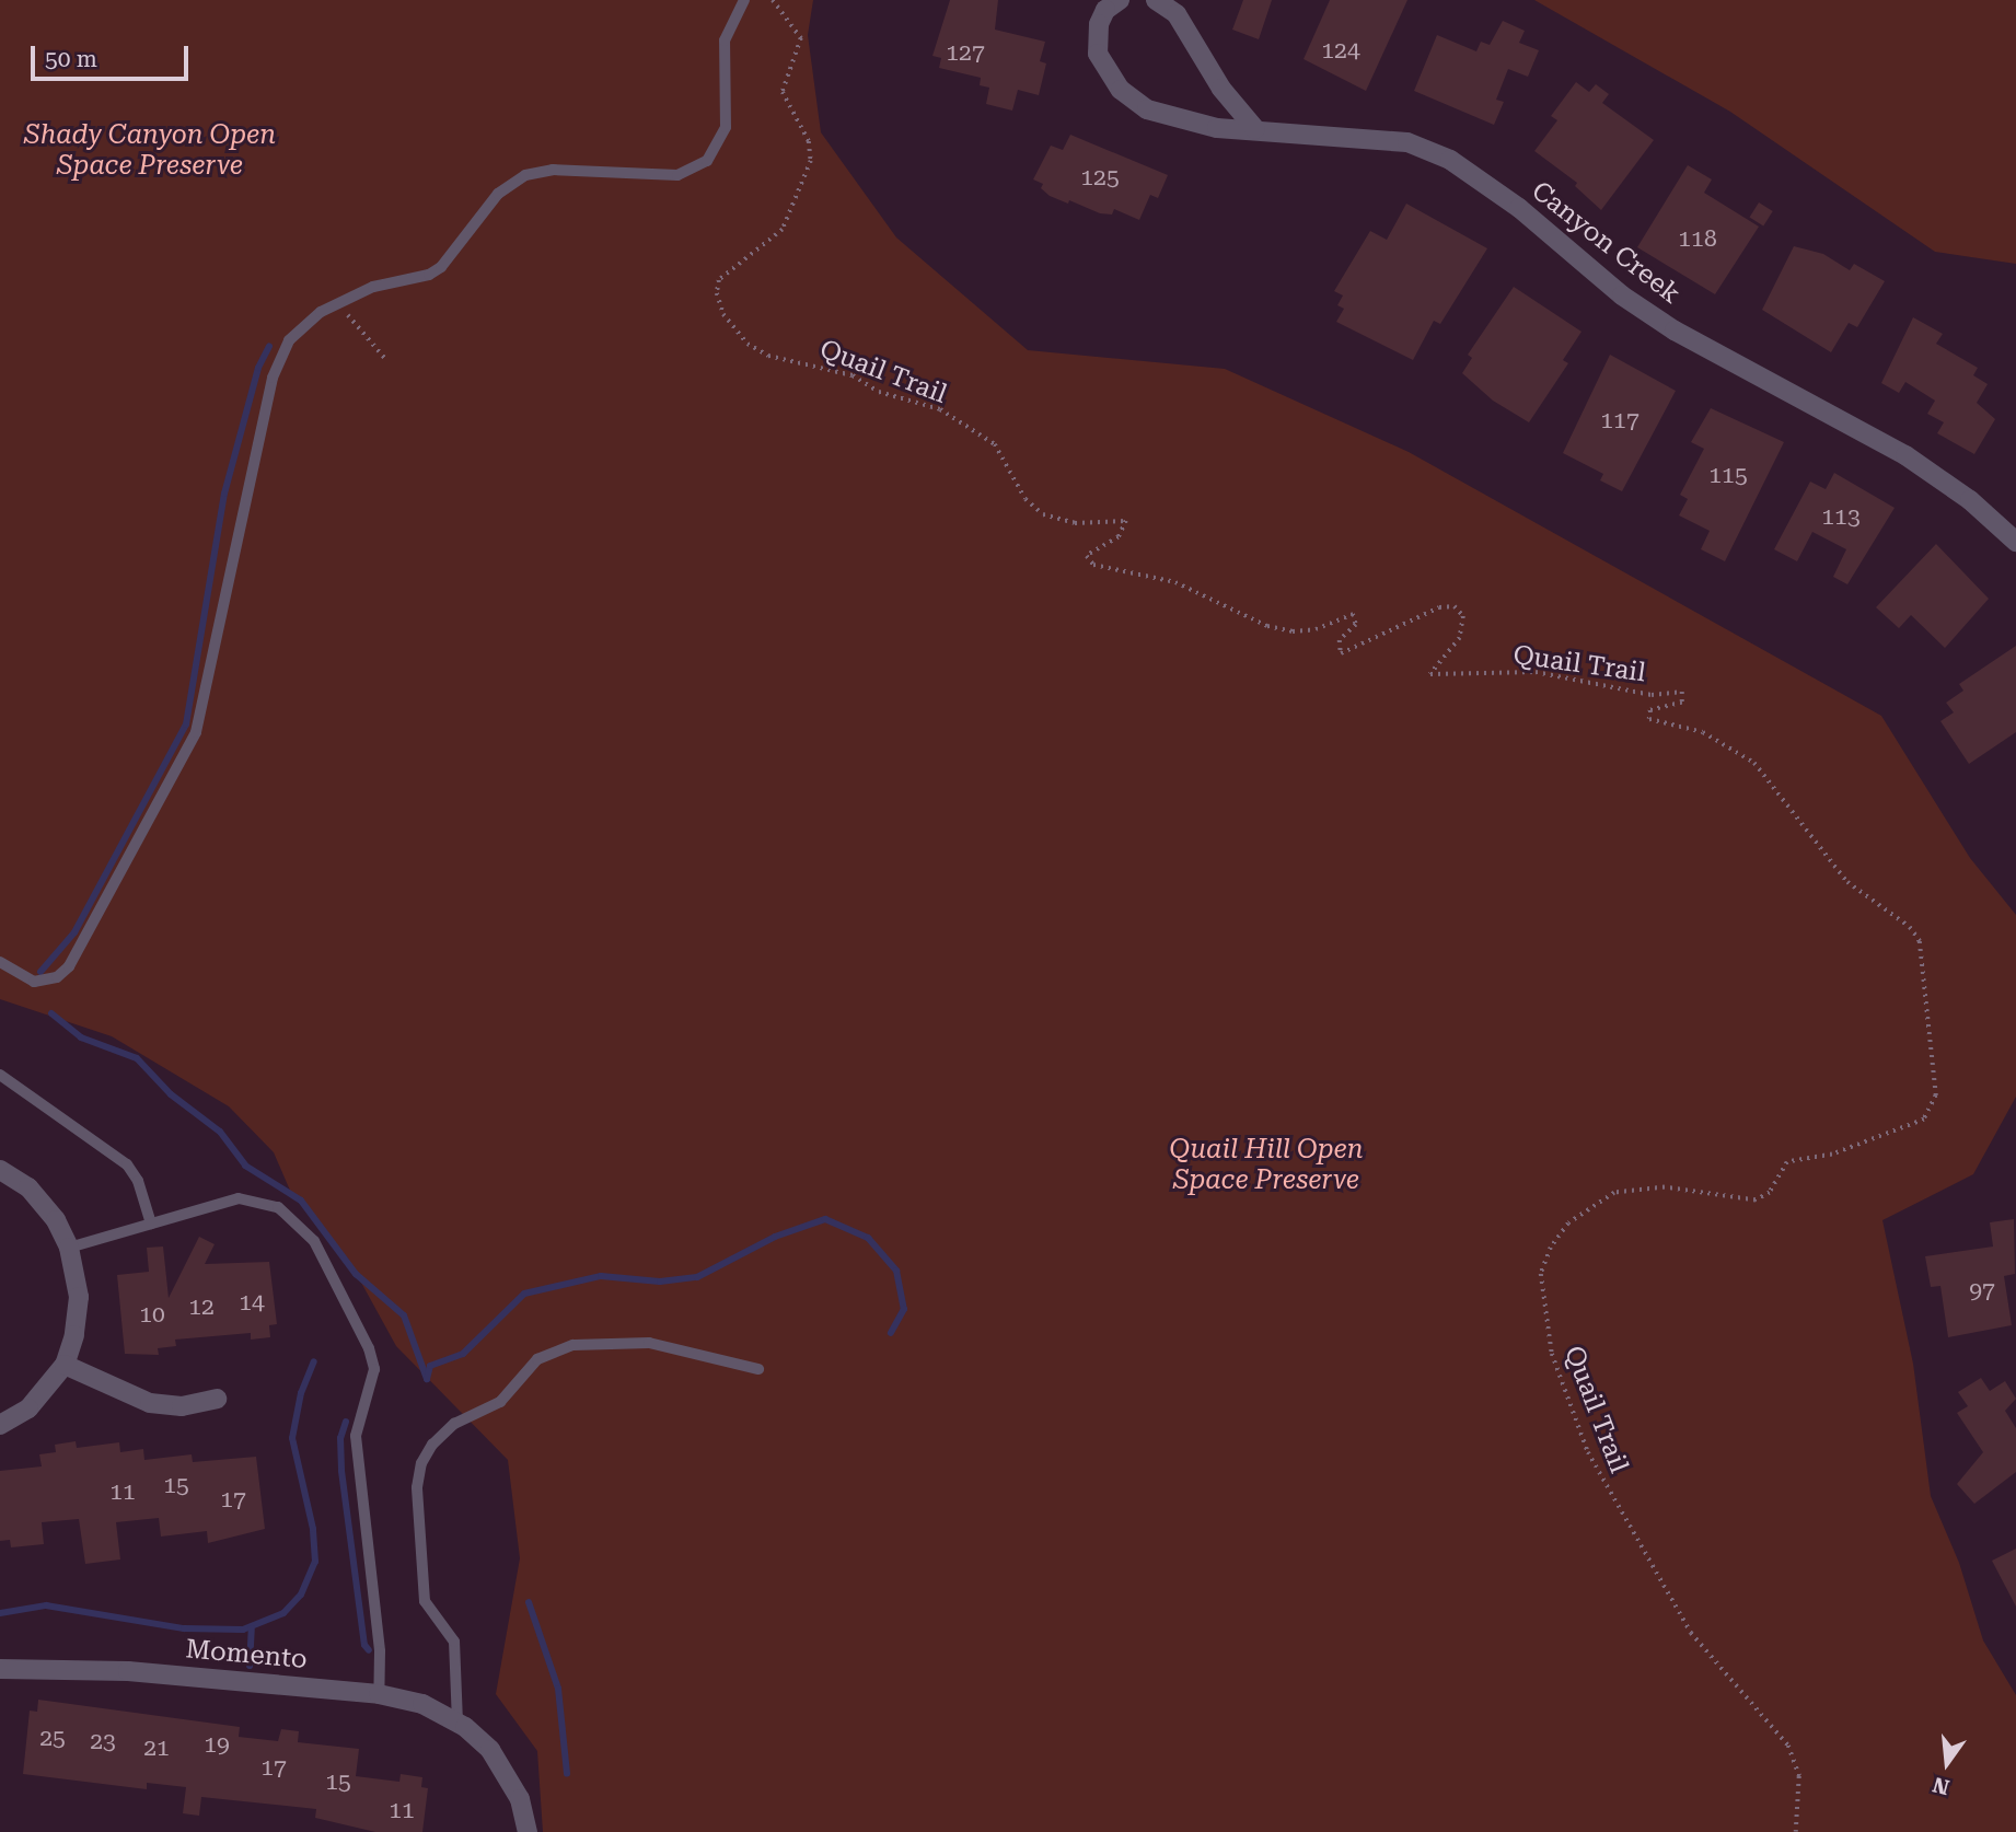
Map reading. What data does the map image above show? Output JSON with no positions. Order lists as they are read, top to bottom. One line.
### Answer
{"streets":{"street":["Canyon Creek","Momento"],"path":["Quail Trail"]},"parks":["Shady Canyon Open Space Preserve","Quail Hill Open Space Preserve"],"house_numbers":["124","127","125","118","117","115","113","97","14","12","10","15","11","17","25","23","19","21","17","15","11"],"scale_bar":"50 m","north":"bottom"}
